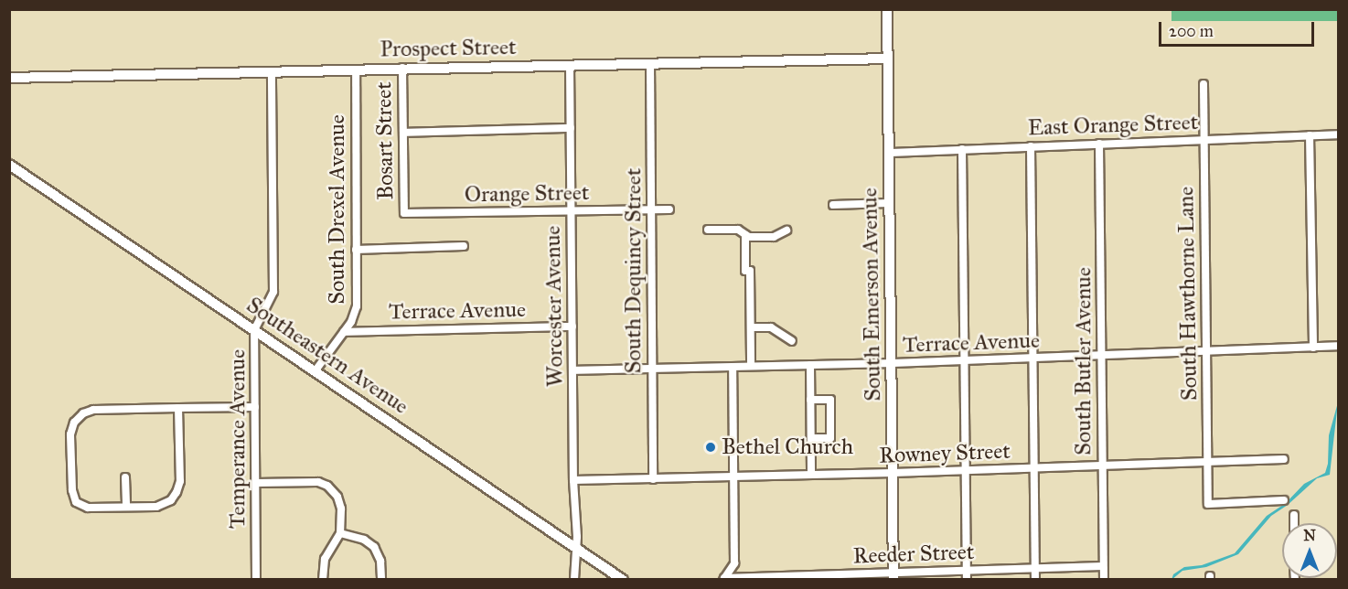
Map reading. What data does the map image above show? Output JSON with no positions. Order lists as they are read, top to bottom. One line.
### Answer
{"streets":{"main road":["Prospect Street","South Emerson Avenue","Southeastern Avenue"],"street":["East Orange Street","Bosart Street","Orange Street","South Drexel Avenue","South Dequincy Street","South Hawthorne Lane","Worcester Avenue","Terrace Avenue","South Butler Avenue","Temperance Avenue","Rowney Street","Reeder Street"]},"crossings":[["Prospect Street","Bosart Street"],["Prospect Street","South Drexel Avenue"],["Prospect Street","South Dequincy Street"],["Prospect Street","South Emerson Avenue"],["Prospect Street","Worcester Avenue"],["Prospect Street","Temperance Avenue"],["East Orange Street","South Hawthorne Lane"],["East Orange Street","South Emerson Avenue"],["East Orange Street","South Butler Avenue"],["Bosart Street","Orange Street"],["Orange Street","South Dequincy Street"],["Orange Street","Worcester Avenue"],["South Drexel Avenue","Terrace Avenue"],["South Drexel Avenue","Southeastern Avenue"],["South Dequincy Street","Terrace Avenue"],["South Dequincy Street","Rowney Street"],["South Hawthorne Lane","Terrace Avenue"],["South Hawthorne Lane","Rowney Street"],["South Emerson Avenue","Terrace Avenue"],["South Emerson Avenue","Rowney Street"],["South Emerson Avenue","Reeder Street"],["Worcester Avenue","Terrace Avenue"],["Worcester Avenue","Southeastern Avenue"],["Worcester Avenue","Rowney Street"],["Terrace Avenue","South Butler Avenue"],["Southeastern Avenue","Temperance Avenue"],["South Butler Avenue","Rowney Street"],["South Butler Avenue","Reeder Street"]],"places":["Bethel Church"],"scale_bar":"200 m","north":"top"}
